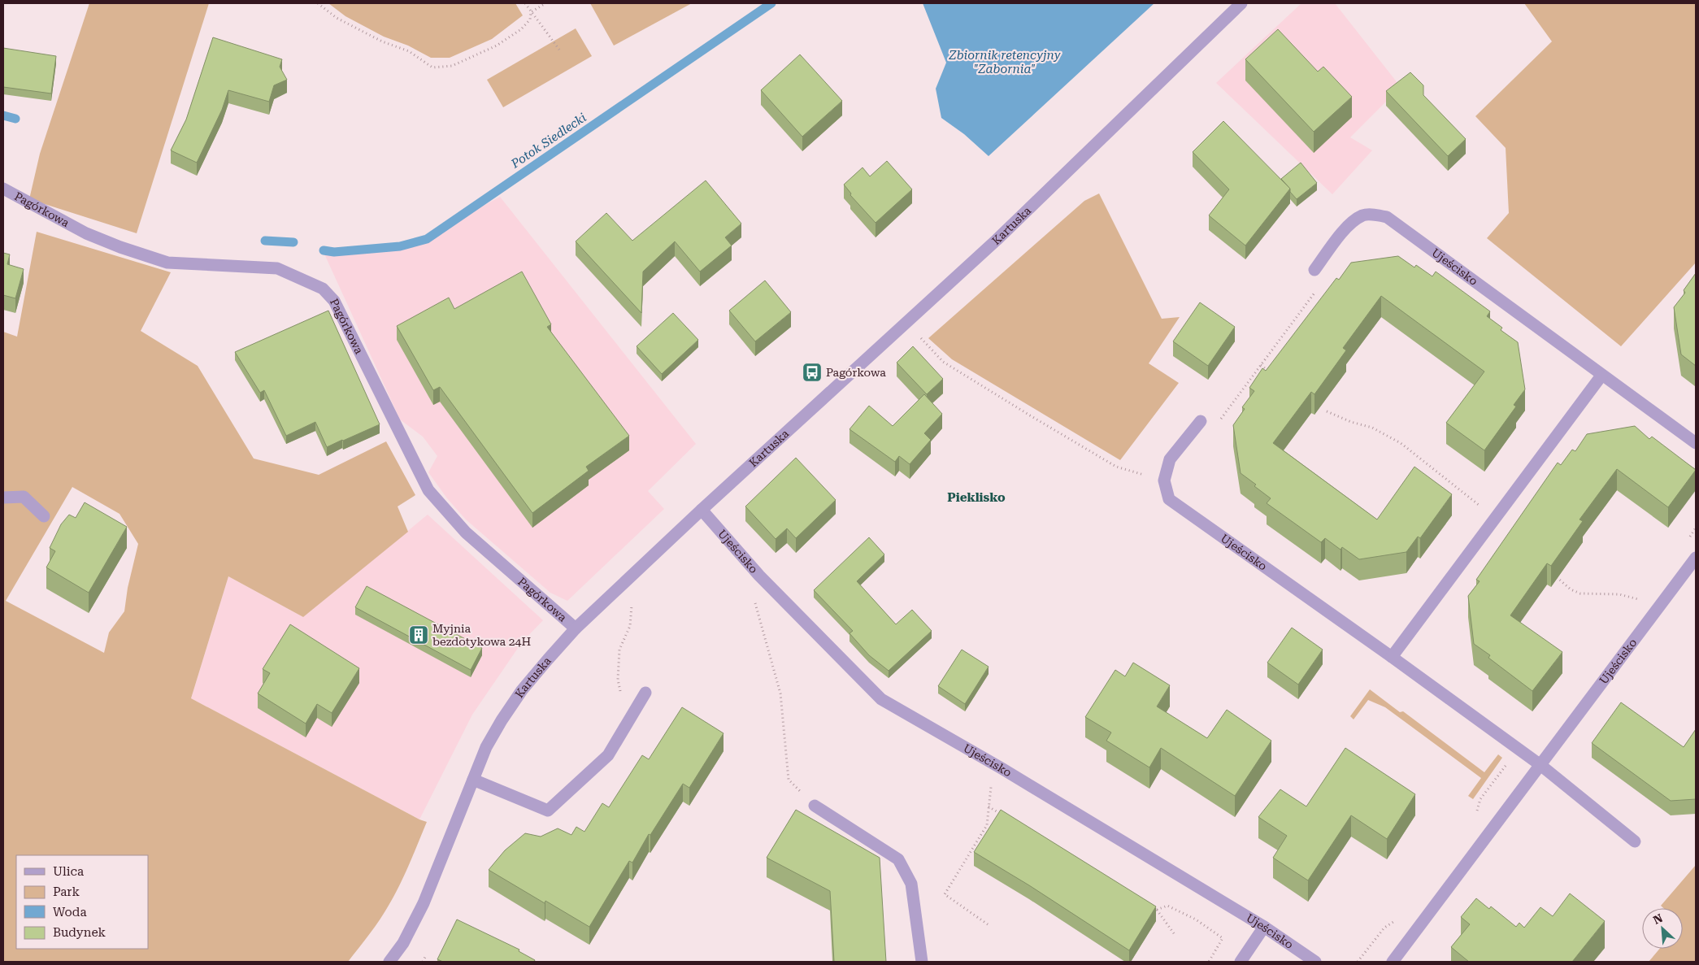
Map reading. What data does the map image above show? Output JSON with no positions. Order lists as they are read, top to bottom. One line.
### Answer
{"streets":{"street":["Pagórkowa","Kartuska","Ujeścisko"]},"crossings":[["Pagórkowa","Kartuska"],["Kartuska","Ujeścisko"]],"districts":["Pieklisko"],"water":["Zbiornik retencyjny \"Zabornia\"","Potok Siedlecki"],"places":{"bus stop":["Pagórkowa"],"building":["Myjnia bezdotykowa 24H"]},"legend":["Ulica","Park","Woda","Budynek"],"north":"top left"}
